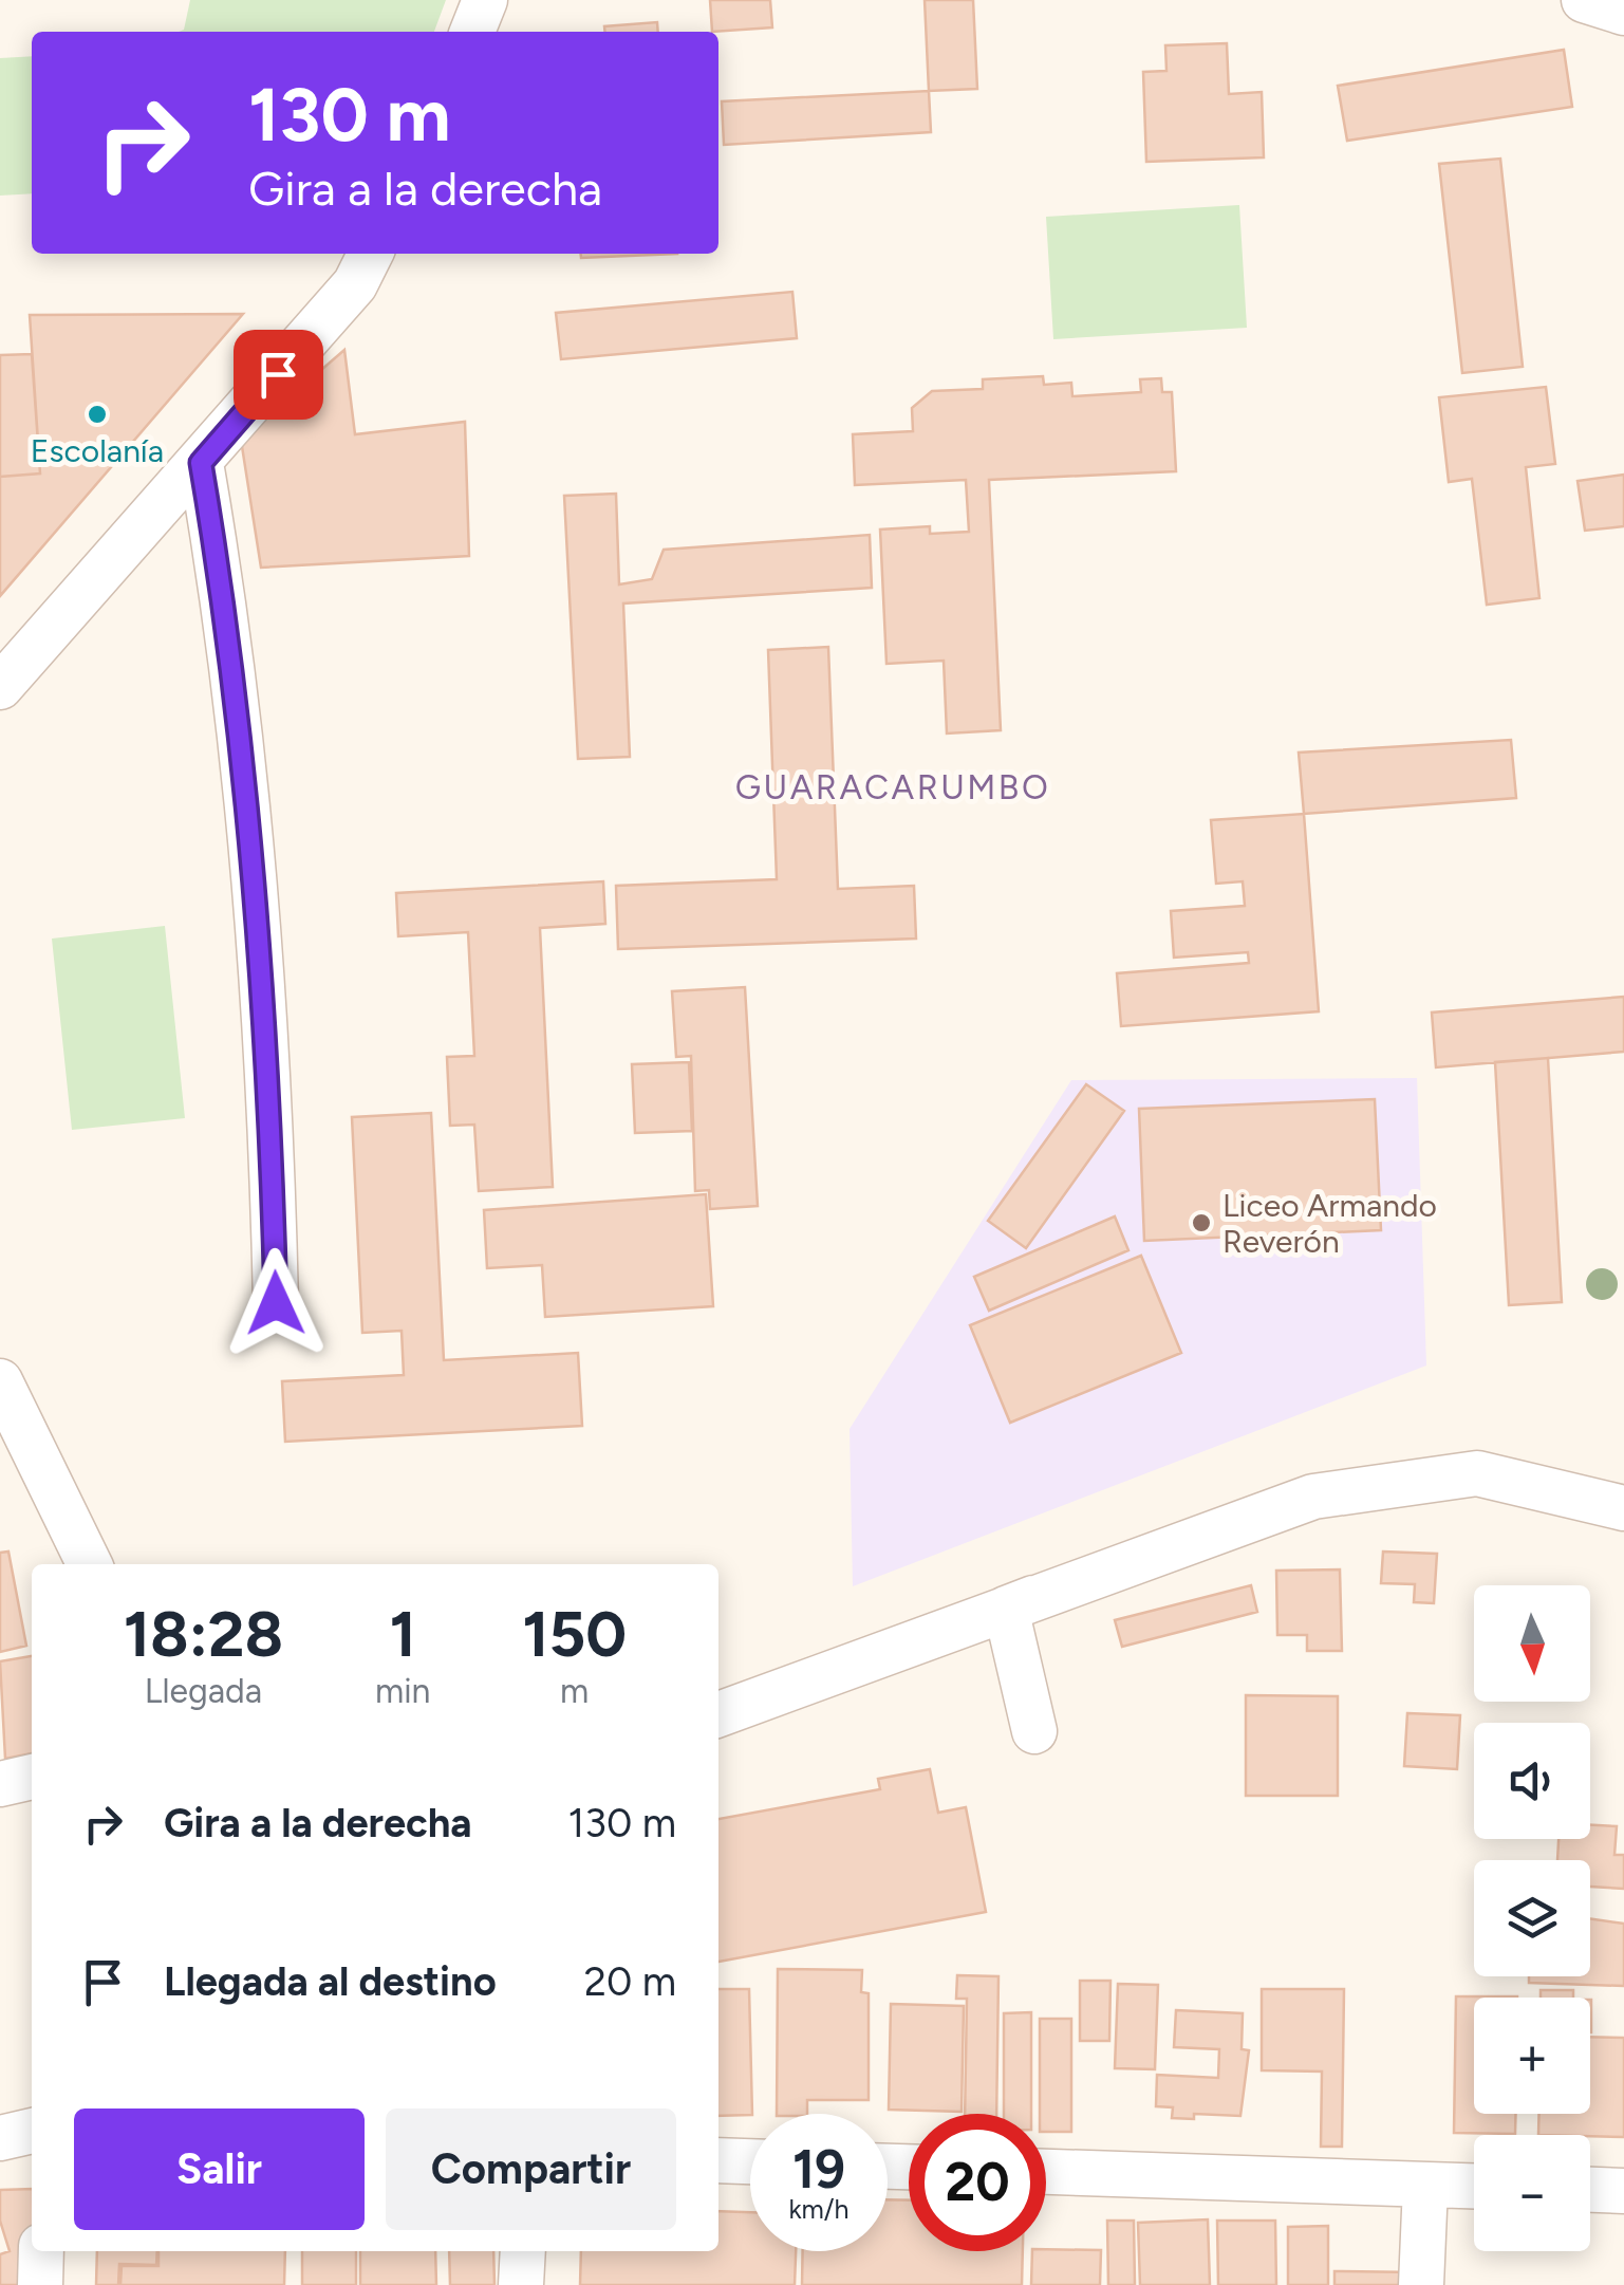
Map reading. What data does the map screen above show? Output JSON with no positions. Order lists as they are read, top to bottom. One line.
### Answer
{"districts":["GUARACARUMBO"],"places":["Escolanía","Liceo Armando Reverón"],"north":"bottom","page":{"turn":["130 m","Gira a la derecha"],"eta":["18:28","Llegada","1","min","150","m"],"map_buttons":["+","−"],"list":[{"name":"Gira a la derecha","value":"130 m"},{"name":"Llegada al destino","value":"20 m"}],"buttons":["Salir","Compartir"],"speed":"19 km/h","limit":"20"}}
